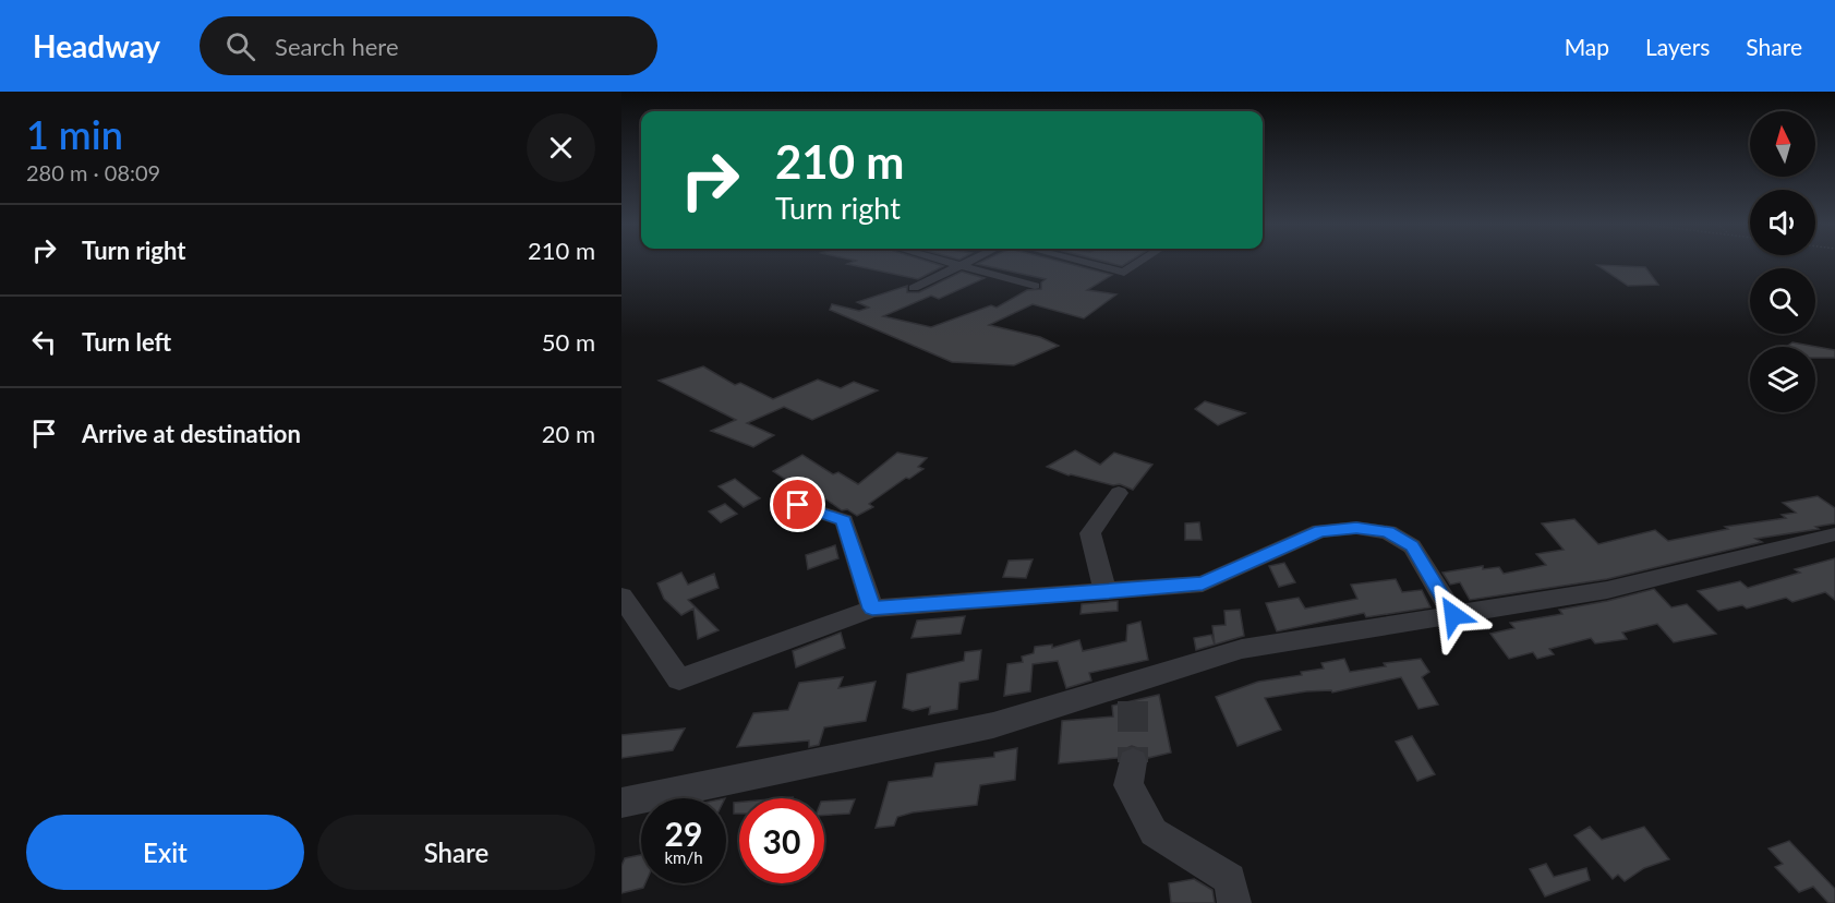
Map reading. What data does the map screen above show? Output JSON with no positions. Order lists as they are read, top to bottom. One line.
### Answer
{"north":"top","page":{"header":"Headway","search":"Search here","nav":["Map","Layers","Share"],"heading":["1 min","280 m · 08:09"],"turn":["210 m","Turn right"],"list":[{"name":"Turn right","value":"210 m"},{"name":"Turn left","value":"50 m"},{"name":"Arrive at destination","value":"20 m"}],"speed":"29 km/h","limit":"30","buttons":["Exit","Share"]}}
